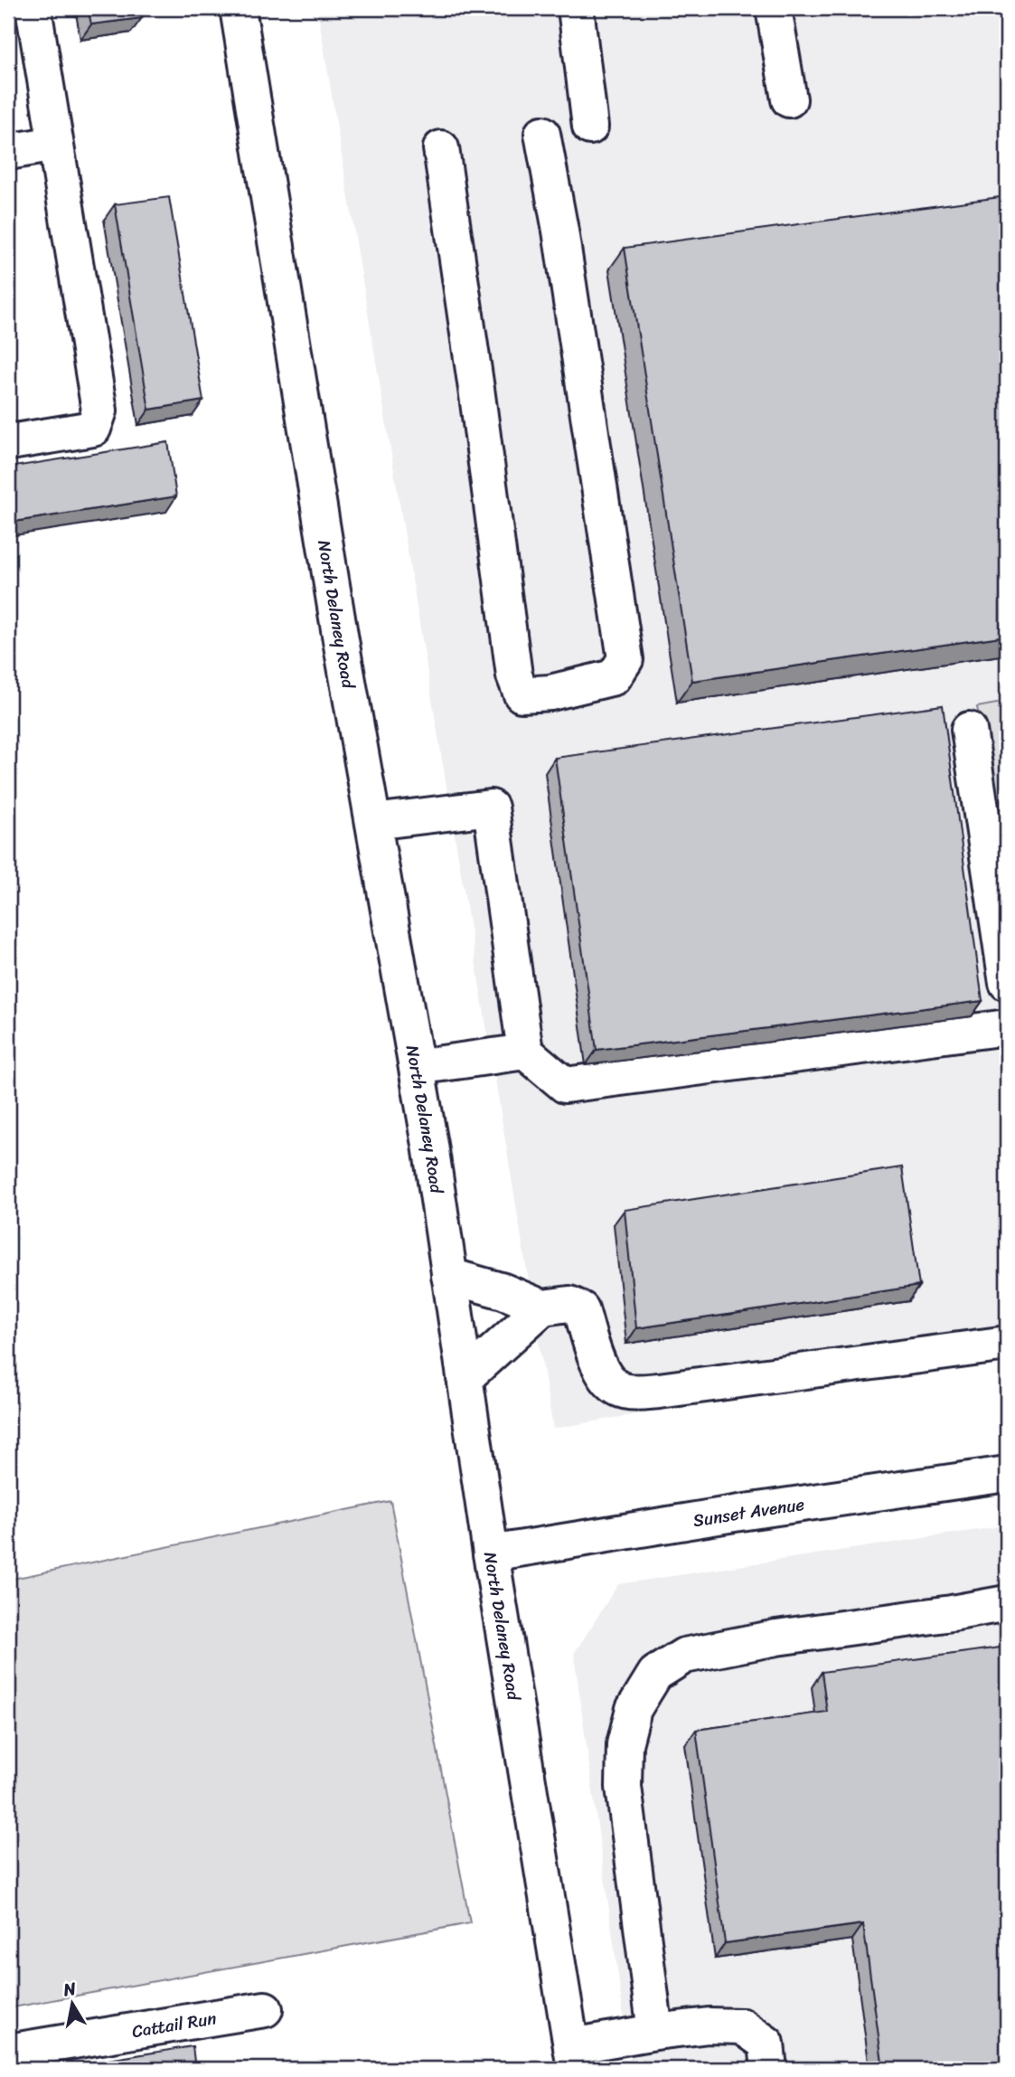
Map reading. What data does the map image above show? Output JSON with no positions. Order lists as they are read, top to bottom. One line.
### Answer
{"streets":{"street":["North Delaney Road","Sunset Avenue","Cattail Run"]},"crossings":[["North Delaney Road","Sunset Avenue"]],"north":"top"}
